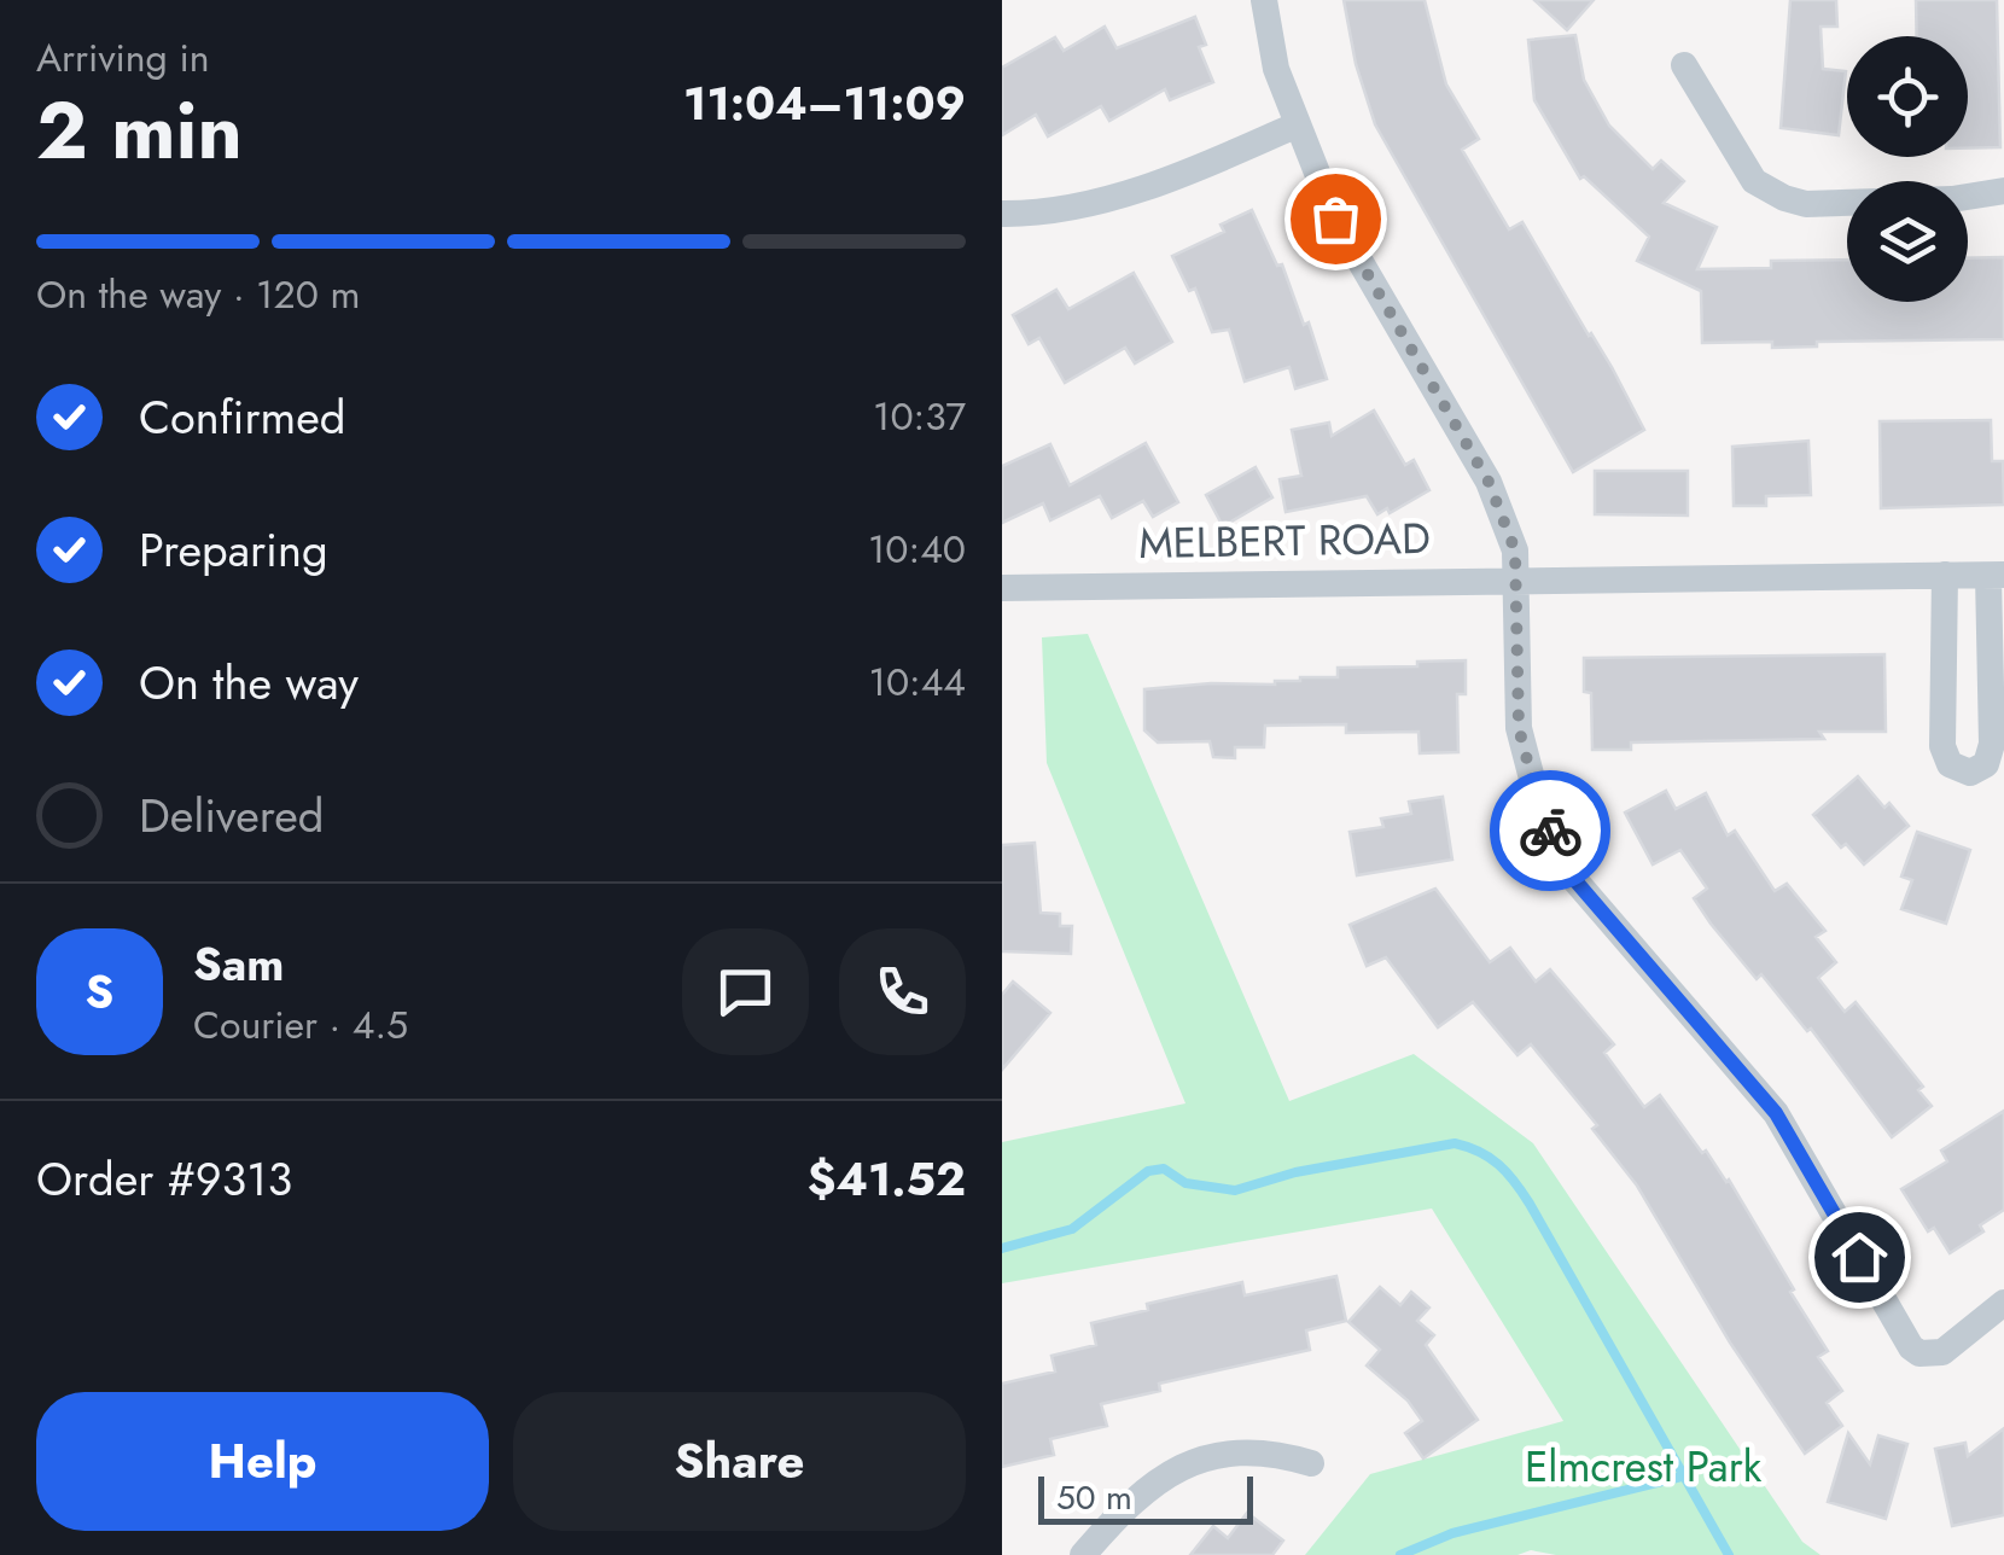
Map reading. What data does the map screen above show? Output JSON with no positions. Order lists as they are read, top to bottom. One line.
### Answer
{"streets":{"street":["MELBERT ROAD"]},"parks":["Elmcrest Park"],"scale_bar":"50 m","page":{"heading":["2 min","Arriving in","11:04–11:09"],"panel":["Sam","Courier · 4.5","Order #9313","$41.52"],"bar":"On the way · 120 m","list":[["Confirmed","10:37"],["Preparing","10:40"],["On the way","10:44"],"Delivered"],"round":"S","buttons":["Help","Share"],"scale":"50 m"}}
